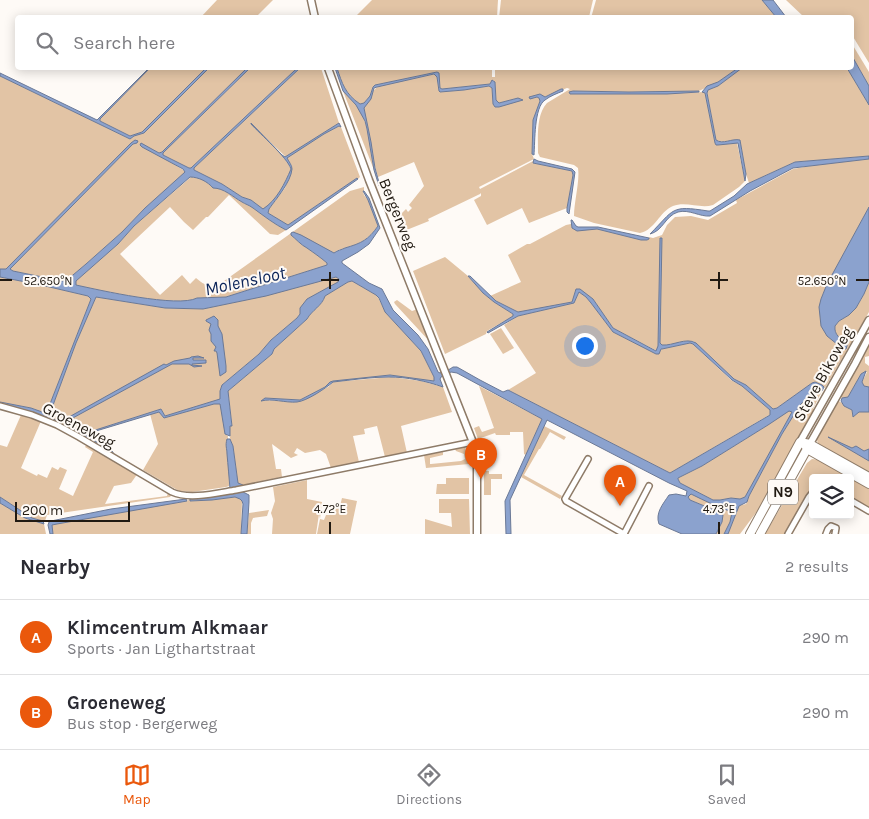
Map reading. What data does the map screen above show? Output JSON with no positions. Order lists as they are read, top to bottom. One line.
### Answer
{"streets":{"highway":["N9"],"main road":["Bergerweg","Steve Bikoweg"],"street":["Groeneweg"]},"crossings":[["Bergerweg","Groeneweg"],["Steve Bikoweg","N9"]],"water":["Molensloot"],"scale_bar":"200 m","page":{"search":"Search here","pins":["B","A"],"scale":"200 m","heading":["Nearby","2 results"],"list":[{"mark":"A","name":"Klimcentrum Alkmaar","note":"Sports · Jan Ligthartstraat","value":"290 m"},{"mark":"B","name":"Groeneweg","note":"Bus stop · Bergerweg","value":"290 m"}],"nav":["Map","Directions","Saved"]},"coordinates":["52.650°N","4.72°E","4.73°E"]}
